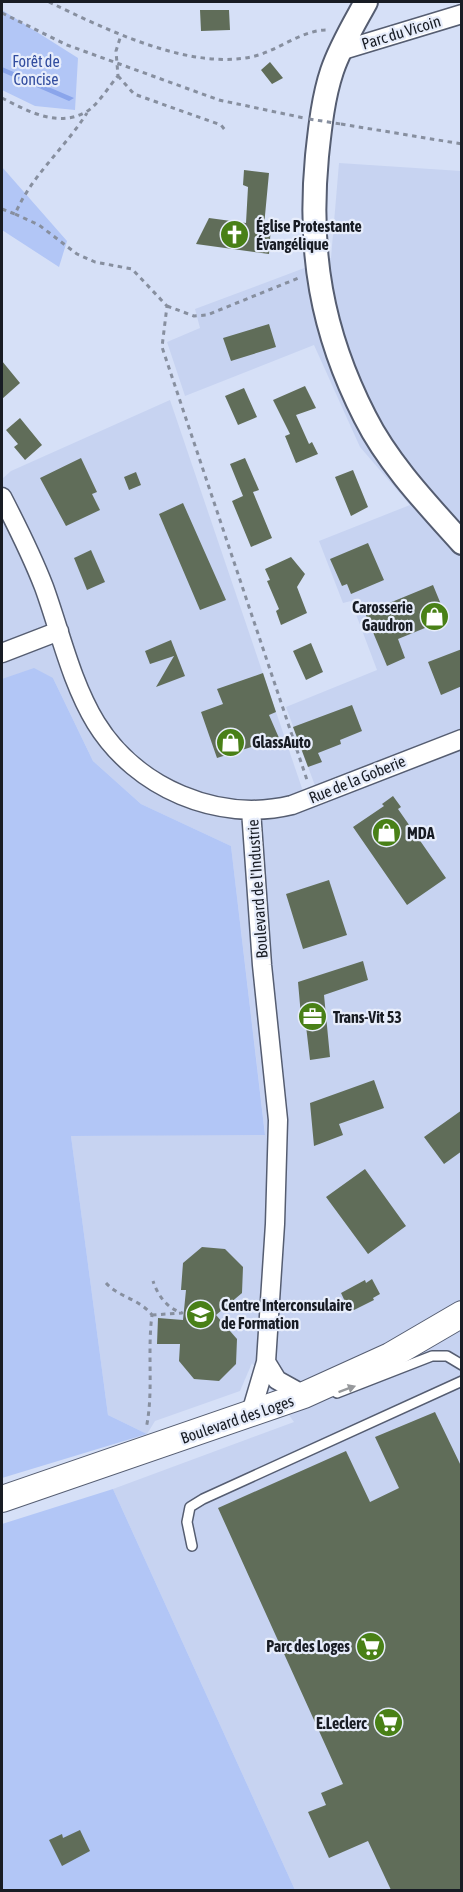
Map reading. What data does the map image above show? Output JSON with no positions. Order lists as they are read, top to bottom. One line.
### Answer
{"streets":{"main road":["Boulevard des Loges"],"street":["Parc du Vicoin","Rue de la Goberie","Boulevard de l'Industrie"]},"crossings":[["Rue de la Goberie","Boulevard de l'Industrie"],["Boulevard de l'Industrie","Boulevard des Loges"]],"parks":["Forêt de Concise"],"places":{"church":["Église Protestante Évangélique"],"shop":["Carosserie Gaudron","GlassAuto","MDA"],"office":["Trans-Vit 53"],"school or university":["Centre Interconsulaire de Formation"],"supermarket":["Parc des Loges","E.Leclerc"]}}
